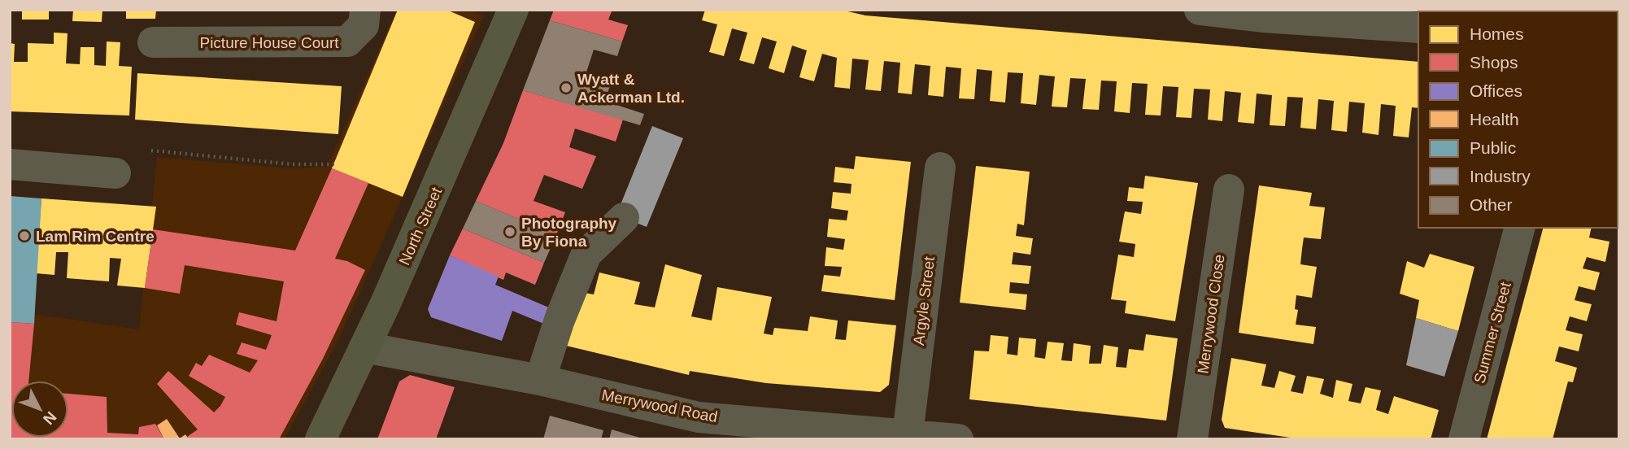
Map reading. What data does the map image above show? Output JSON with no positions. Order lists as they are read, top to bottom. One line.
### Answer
{"streets":{"main road":["North Street"],"street":["Picture House Court","Argyle Street","Merrywood Close","Summer Street","Merrywood Road"]},"crossings":[["North Street","Merrywood Road"],["Argyle Street","Merrywood Road"]],"places":["Wyatt & Ackerman Ltd.","Photography By Fiona","Lam Rim Centre"],"legend":["Homes","Shops","Offices","Health","Public","Industry","Other"],"north":"bottom right"}
